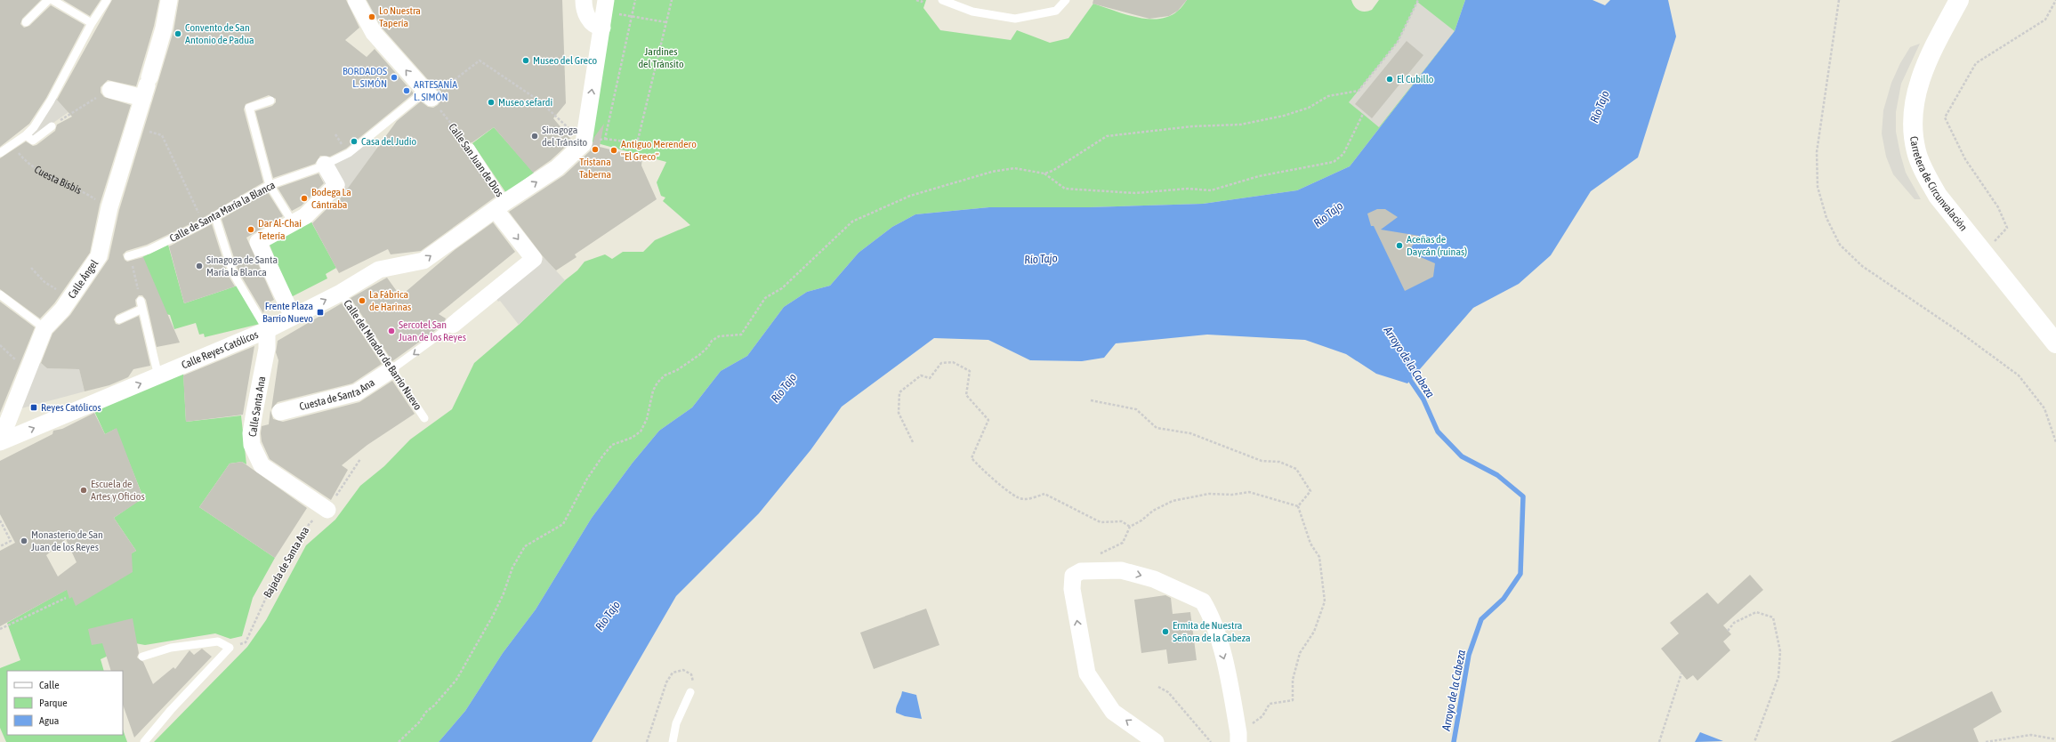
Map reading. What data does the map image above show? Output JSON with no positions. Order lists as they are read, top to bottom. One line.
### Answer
{"streets":{"main road":["Carretera de Circunvalación"],"street":["Calle Ángel","Calle Reyes Católicos","Cuesta de Santa Ana","Calle Santa Ana"],"lane":["Calle San Juan de Dios","Calle de Santa María la Blanca","Calle del Mirador de Barrio Nuevo"],"path":["Cuesta Bisbis","Bajada de Santa Ana"]},"crossings":[["Calle San Juan de Dios","Calle de Santa María la Blanca"],["Calle San Juan de Dios","Calle Reyes Católicos"],["Cuesta Bisbis","Calle Ángel"],["Calle Ángel","Calle Reyes Católicos"],["Calle Reyes Católicos","Calle del Mirador de Barrio Nuevo"],["Calle Reyes Católicos","Calle Santa Ana"],["Calle del Mirador de Barrio Nuevo","Cuesta de Santa Ana"],["Calle Santa Ana","Bajada de Santa Ana"]],"one_way":["Calle Reyes Católicos"],"water":["Río Tajo","Arroyo de la Cabeza"],"parks":["Jardines del Tránsito"],"places":{"other":["Lo Nuestra Tapería","Convento de San Antonio de Padua","Museo del Greco","BORDADOS L. SIMÓN","El Cubillo","ARTESANÍA L. SIMÓN","Museo sefardi","Sinagoga del Tránsito","Casa del Judío","Tristana Taberna","Antiguo Merendero \"El Greco\"","Bodega La Cántraba","Dar Al-Chai Tetería","Aceñas de Daycán (ruinas)","Sinagoga de Santa María la Blanca","La Fábrica de Harinas","Sercotel San Juan de los Reyes","Escuela de Artes y Oficios","Monasterio de San Juan de los Reyes","Ermita de Nuestra Señora de la Cabeza"],"transit":["Frente Plaza Barrio Nuevo","Reyes Católicos"]},"legend":["Calle","Parque","Agua"]}
